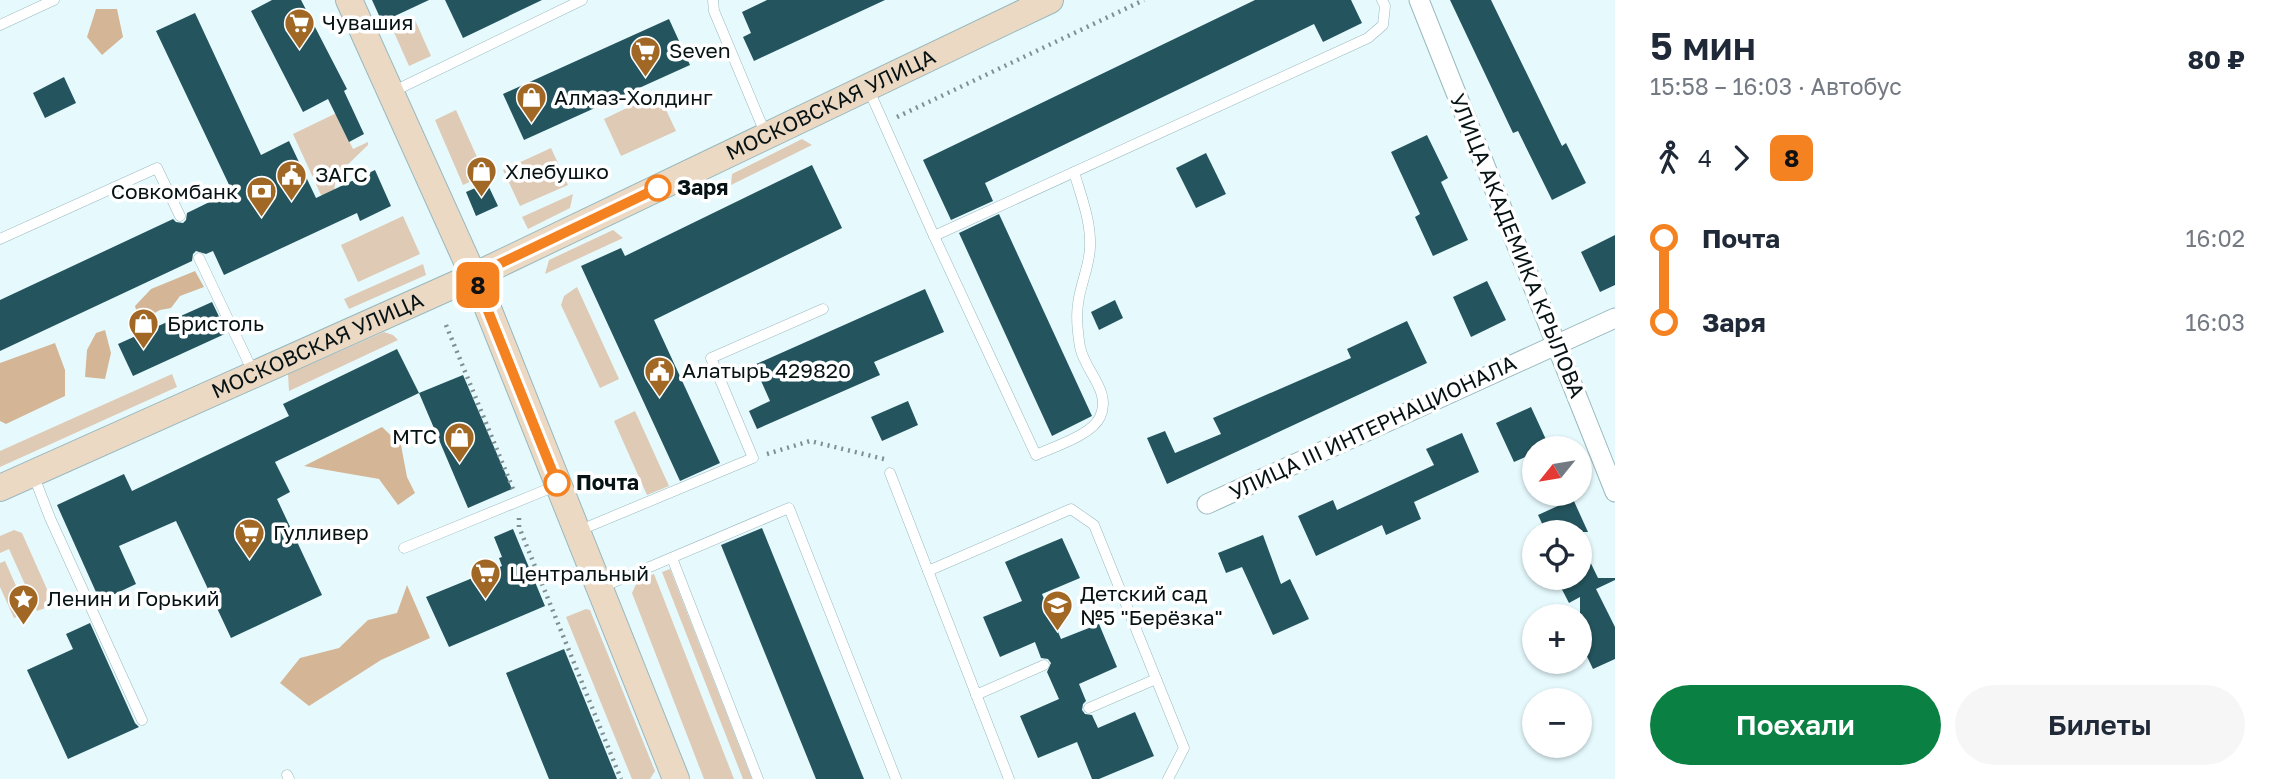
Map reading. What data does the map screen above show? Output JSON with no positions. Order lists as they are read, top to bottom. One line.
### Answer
{"streets":{"street":["МОСКОВСКАЯ УЛИЦА","УЛИЦА АКАДЕМИКА КРЫЛОВА","УЛИЦА III ИНТЕРНАЦИОНАЛА"]},"crossings":[["УЛИЦА АКАДЕМИКА КРЫЛОВА","УЛИЦА III ИНТЕРНАЦИОНАЛА"]],"places":{"supermarket":["Чувашия","Seven","Гулливер","Центральный"],"shop":["Алмаз-Холдинг","Хлебушко","Бристоль","МТС"],"other":["Заря","Почта"],"public building":["ЗАГС","Алатырь 429820"],"bank":["Совкомбанк"],"place":["Ленин и Горький"],"school or university":["Детский сад №5 \"Берёзка\""]},"lines":["bus line 8"],"north":"bottom left","page":{"on_map":"8","heading":["5 мин","15:58 – 16:03 · Автобус","80 ₽"],"legs":["4","8"],"list":[{"name":"Почта","value":"16:02"},{"name":"Заря","value":"16:03"}],"map_buttons":["+","−"],"buttons":["Поехали","Билеты"]}}
